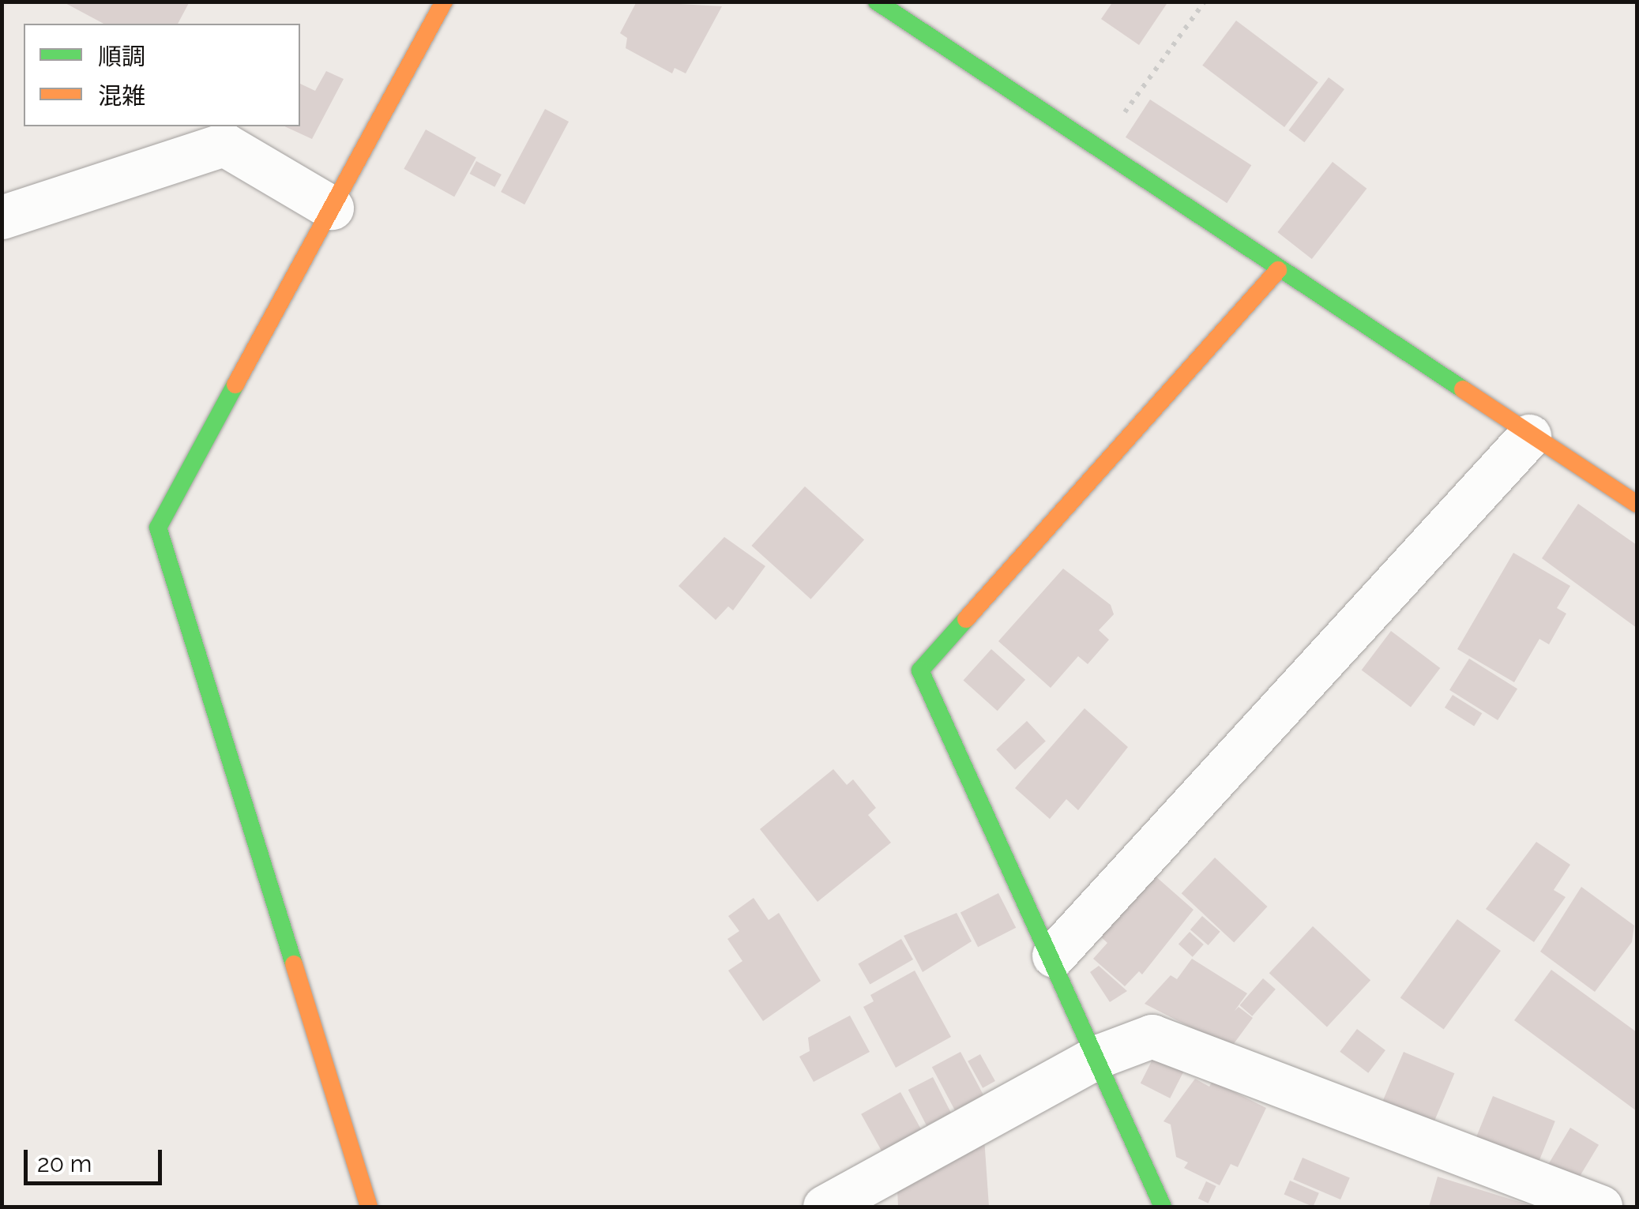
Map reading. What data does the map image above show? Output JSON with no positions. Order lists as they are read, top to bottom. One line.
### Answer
{"legend":["順調","混雑"],"scale_bar":"20 m"}
